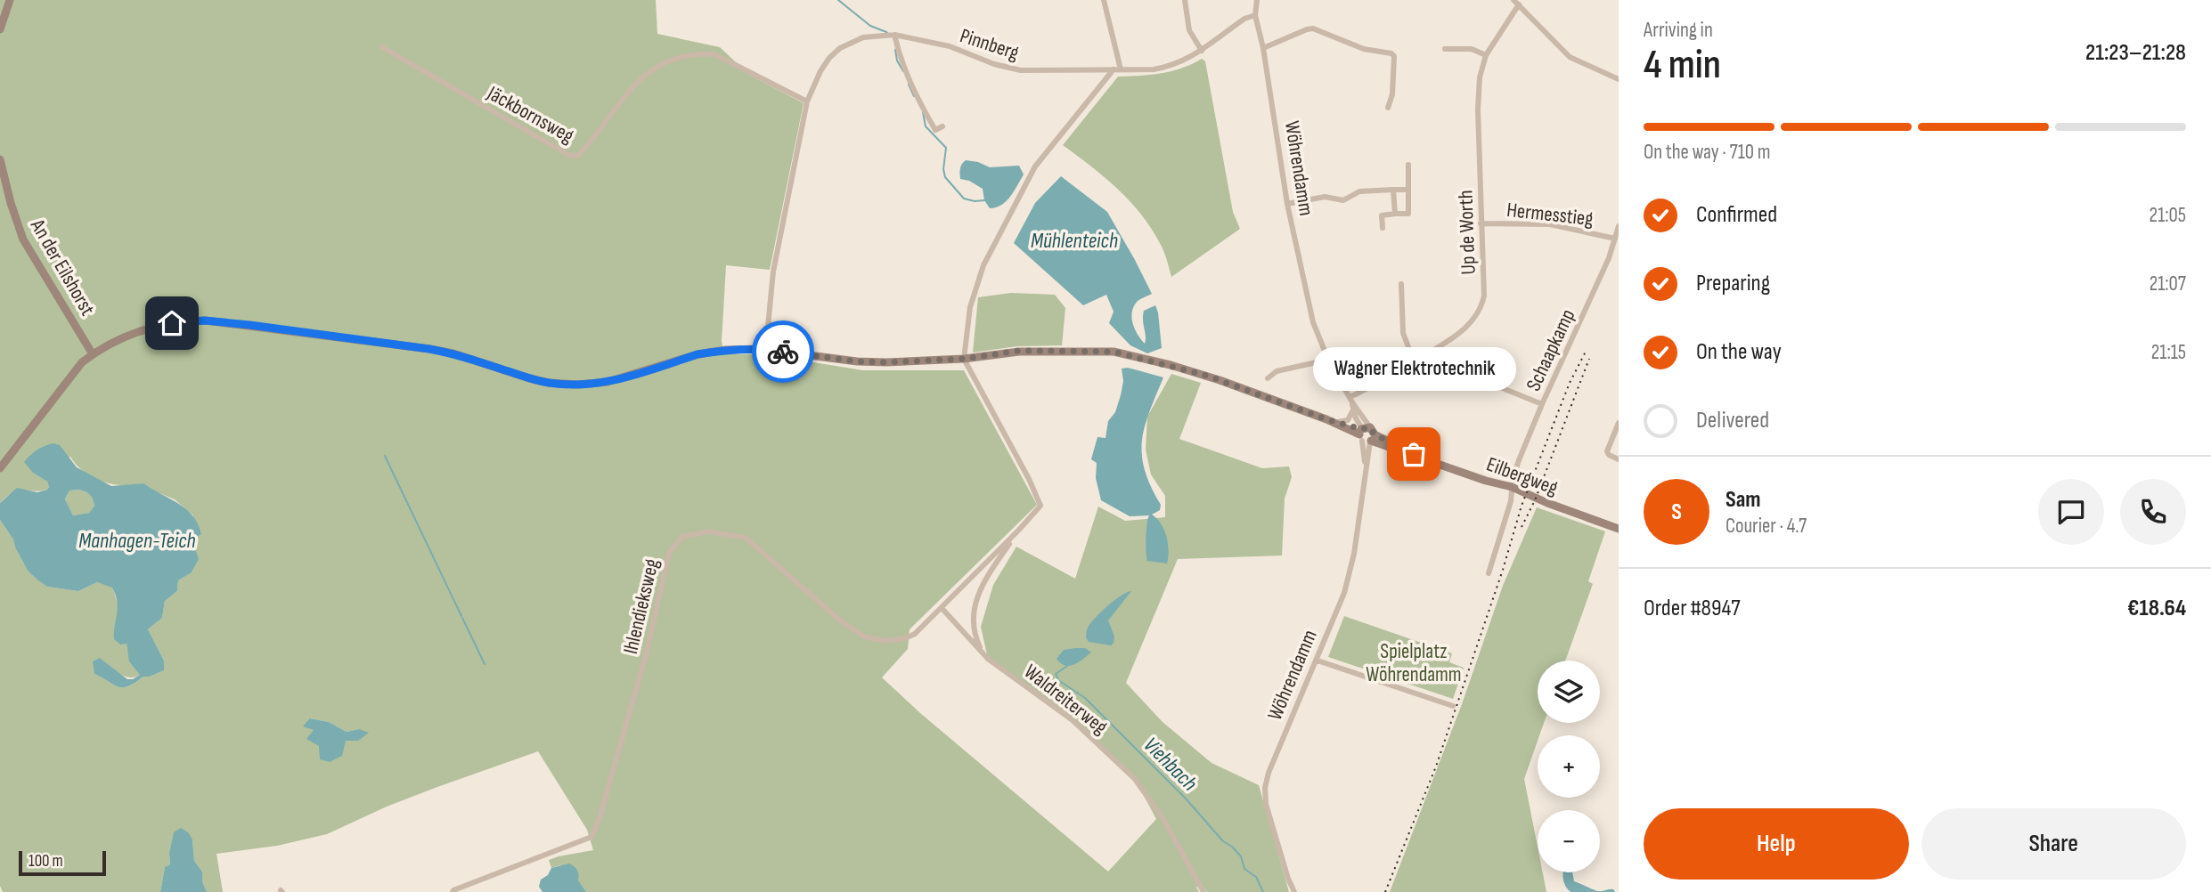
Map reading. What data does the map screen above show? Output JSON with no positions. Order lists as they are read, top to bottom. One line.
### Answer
{"streets":{"main road":["An der Eilshorst","Eilbergweg"],"street":["Pinnberg","Jäckbornsweg","Wöhrendamm","Hermesstieg","Up de Worth","Schaapkamp","Ihlendieksweg","Waldreiterweg"]},"crossings":[["Pinnberg","Jäckbornsweg"],["Pinnberg","Wöhrendamm"],["Wöhrendamm","Up de Worth"],["Wöhrendamm","Eilbergweg"],["Hermesstieg","Up de Worth"],["Hermesstieg","Schaapkamp"],["Schaapkamp","Eilbergweg"],["Ihlendieksweg","Waldreiterweg"]],"water":["Mühlenteich","Manhagen-Teich","Viehbach"],"parks":["Spielplatz Wöhrendamm"],"places":["Wagner Elektrotechnik"],"scale_bar":"100 m","page":{"heading":["4 min","Arriving in","21:23–21:28"],"panel":["Sam","Courier · 4.7","Order #8947","€18.64"],"bar":"On the way · 710 m","list":[["Confirmed","21:05"],["Preparing","21:07"],["On the way","21:15"],"Delivered"],"bubble":"Wagner Elektrotechnik","round":"S","map_buttons":["+","−"],"buttons":["Help","Share"],"scale":"100 m"}}
